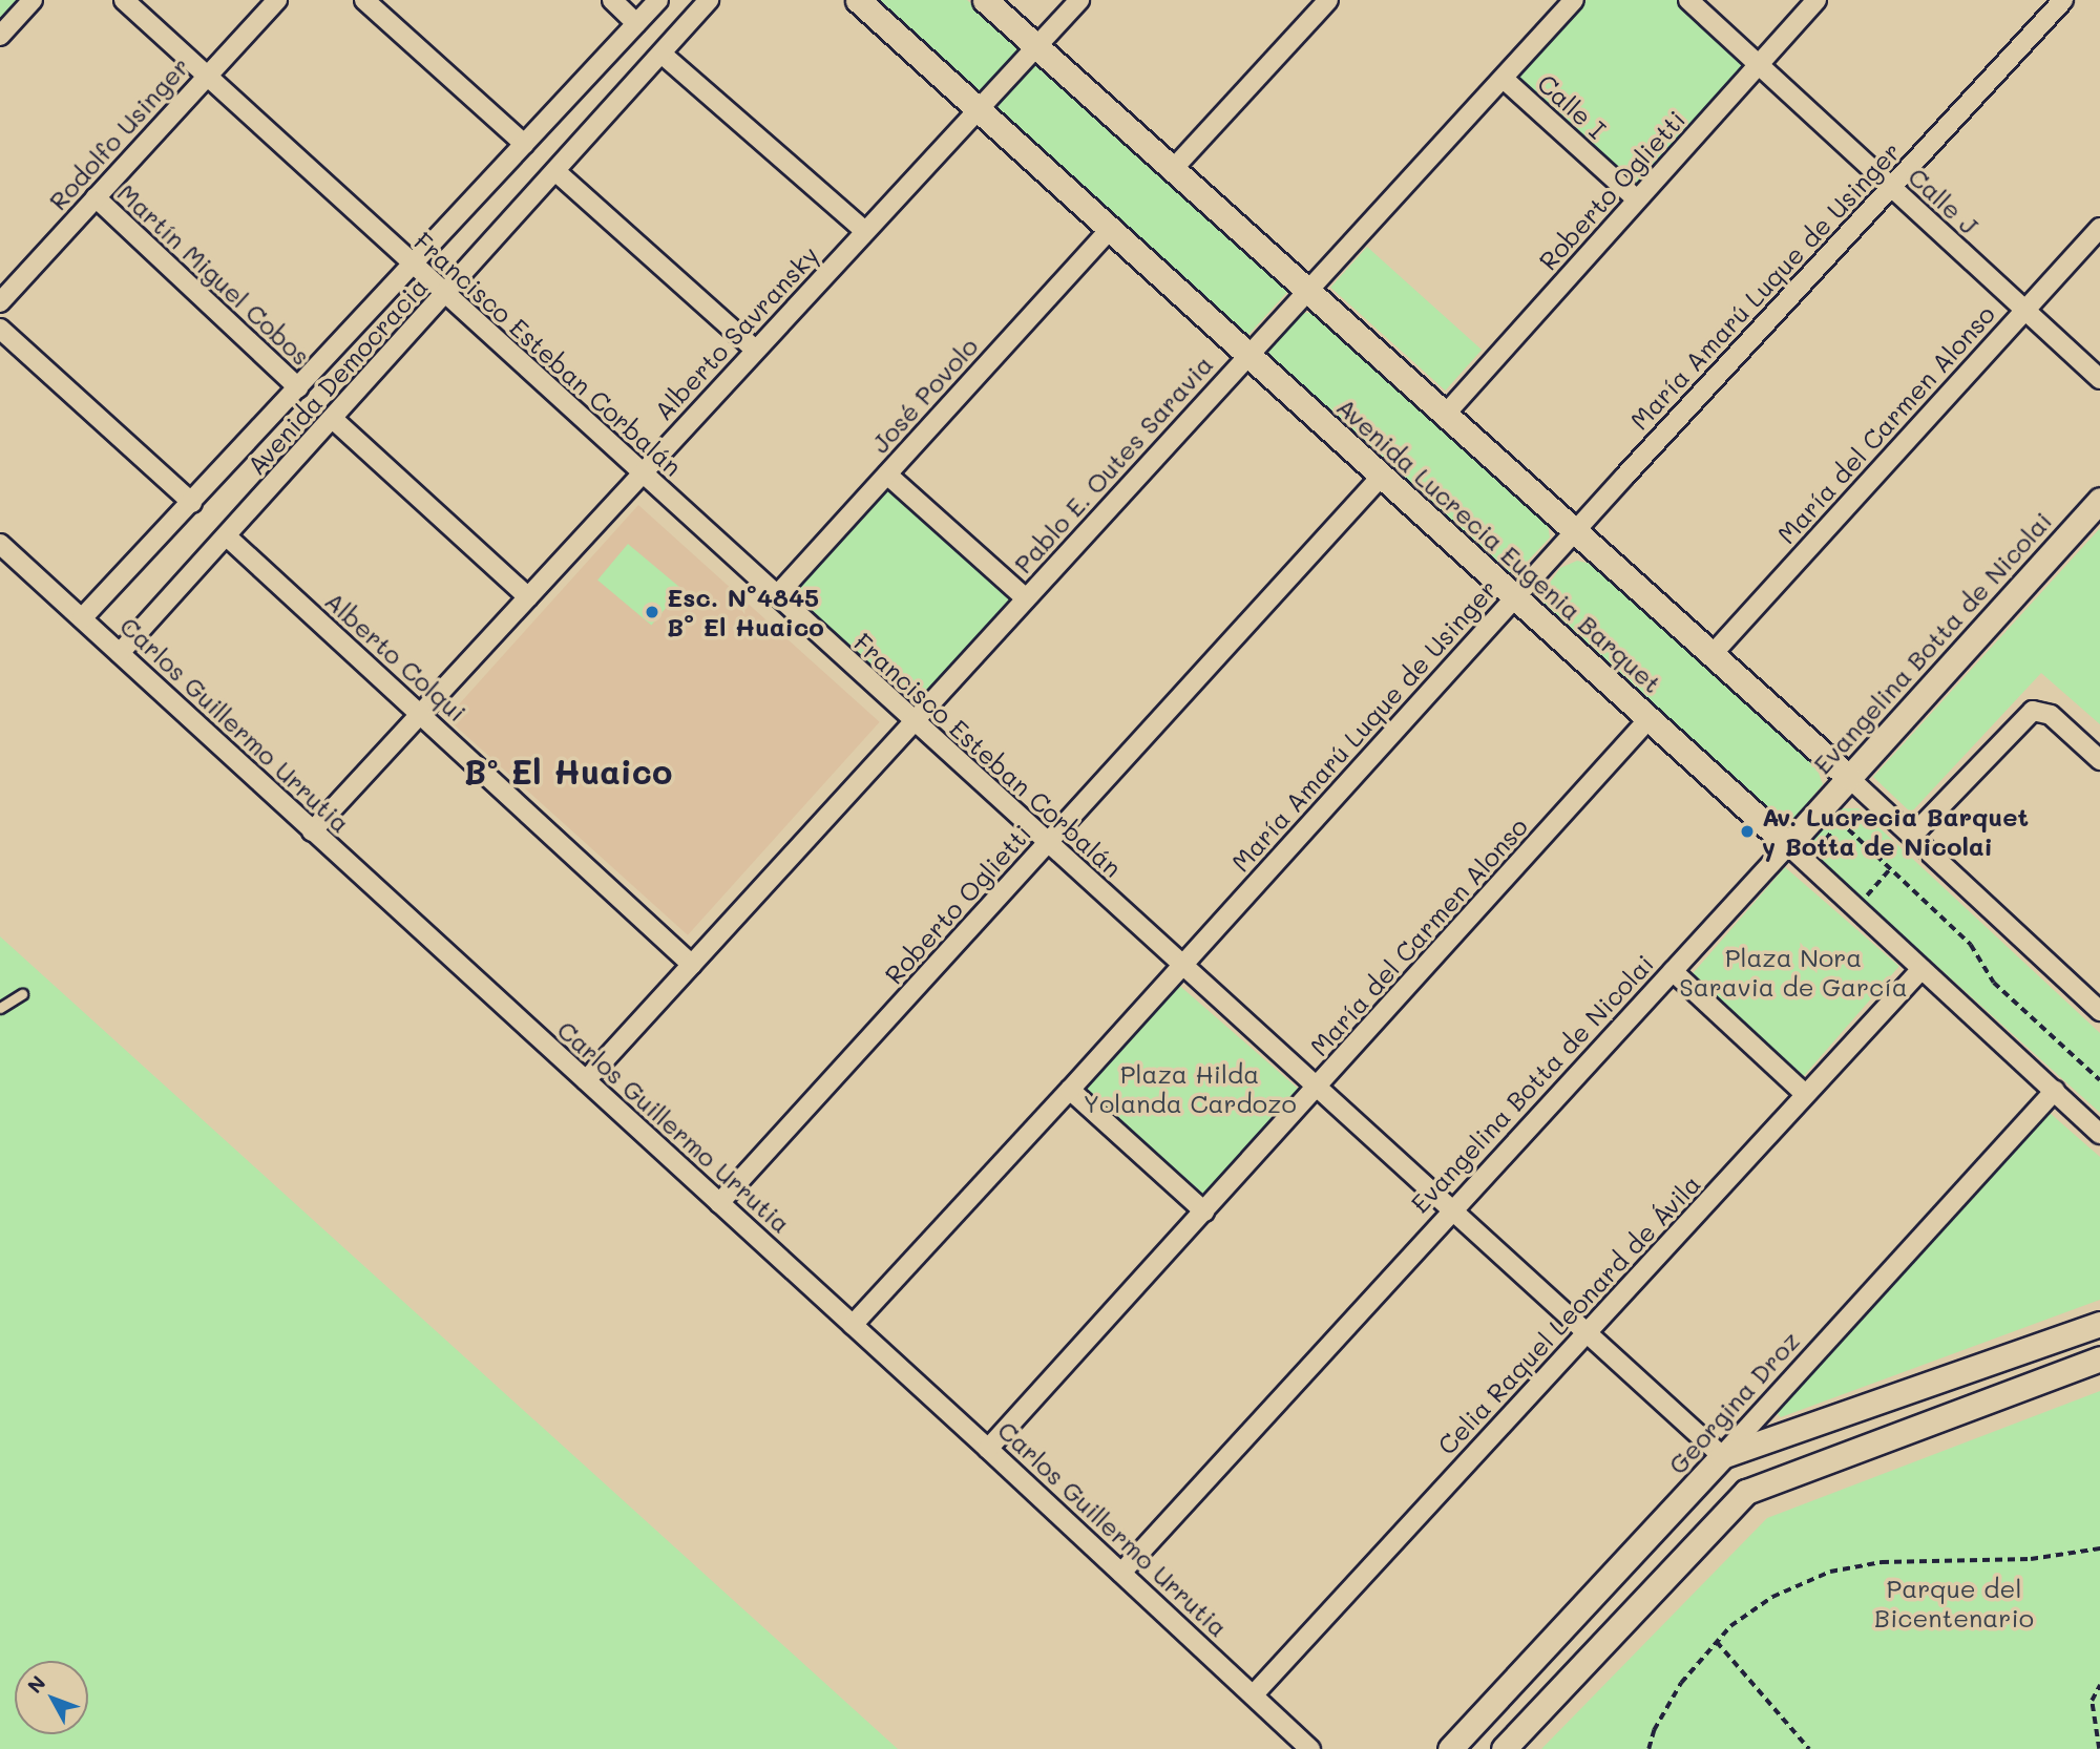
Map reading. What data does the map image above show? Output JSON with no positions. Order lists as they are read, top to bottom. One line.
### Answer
{"streets":{"street":["Calle I","Rodolfo Usinger","Roberto Oglietti","Calle J","Martín Miguel Cobos","María Amarú Luque de Usinger","Alberto Savransky","Francisco Esteban Corbalán","Avenida Democracia","José Povolo","María del Carmen Alonso","Pablo E. Outes Saravia","Avenida Lucrecia Eugenia Barquet","Evangelina Botta de Nicolai","Alberto Colqui","Carlos Guillermo Urrutia","Celia Raquel Leonard de Ávila","Georgina Droz"]},"crossings":[["Calle I","Roberto Oglietti"],["Calle I","Pablo E. Outes Saravia"],["Rodolfo Usinger","Martín Miguel Cobos"],["Rodolfo Usinger","Francisco Esteban Corbalán"],["Roberto Oglietti","Calle J"],["Roberto Oglietti","Francisco Esteban Corbalán"],["Roberto Oglietti","Avenida Lucrecia Eugenia Barquet"],["Roberto Oglietti","Carlos Guillermo Urrutia"],["Calle J","María Amarú Luque de Usinger"],["Calle J","María del Carmen Alonso"],["Martín Miguel Cobos","Avenida Democracia"],["María Amarú Luque de Usinger","Francisco Esteban Corbalán"],["María Amarú Luque de Usinger","Avenida Lucrecia Eugenia Barquet"],["María Amarú Luque de Usinger","Carlos Guillermo Urrutia"],["Alberto Savransky","Francisco Esteban Corbalán"],["Alberto Savransky","Avenida Lucrecia Eugenia Barquet"],["Alberto Savransky","Alberto Colqui"],["Alberto Savransky","Carlos Guillermo Urrutia"],["Francisco Esteban Corbalán","Avenida Democracia"],["Francisco Esteban Corbalán","José Povolo"],["Francisco Esteban Corbalán","María del Carmen Alonso"],["Francisco Esteban Corbalán","Pablo E. Outes Saravia"],["Francisco Esteban Corbalán","Evangelina Botta de Nicolai"],["Francisco Esteban Corbalán","Celia Raquel Leonard de Ávila"],["Francisco Esteban Corbalán","Georgina Droz"],["Avenida Democracia","Alberto Colqui"],["Avenida Democracia","Carlos Guillermo Urrutia"],["José Povolo","Avenida Lucrecia Eugenia Barquet"],["María del Carmen Alonso","Avenida Lucrecia Eugenia Barquet"],["María del Carmen Alonso","Carlos Guillermo Urrutia"],["Pablo E. Outes Saravia","Avenida Lucrecia Eugenia Barquet"],["Pablo E. Outes Saravia","Alberto Colqui"],["Pablo E. Outes Saravia","Carlos Guillermo Urrutia"],["Avenida Lucrecia Eugenia Barquet","Evangelina Botta de Nicolai"],["Avenida Lucrecia Eugenia Barquet","Celia Raquel Leonard de Ávila"],["Avenida Lucrecia Eugenia Barquet","Georgina Droz"],["Evangelina Botta de Nicolai","Carlos Guillermo Urrutia"],["Carlos Guillermo Urrutia","Celia Raquel Leonard de Ávila"]],"districts":["Bº El Huaico"],"parks":["Plaza Nora Saravia de García","Plaza Hilda Yolanda Cardozo","Parque del Bicentenario"],"places":["Esc. N°4845 B° El Huaico","Av. Lucrecia Barquet y Botta de Nicolai"],"north":"top left"}
